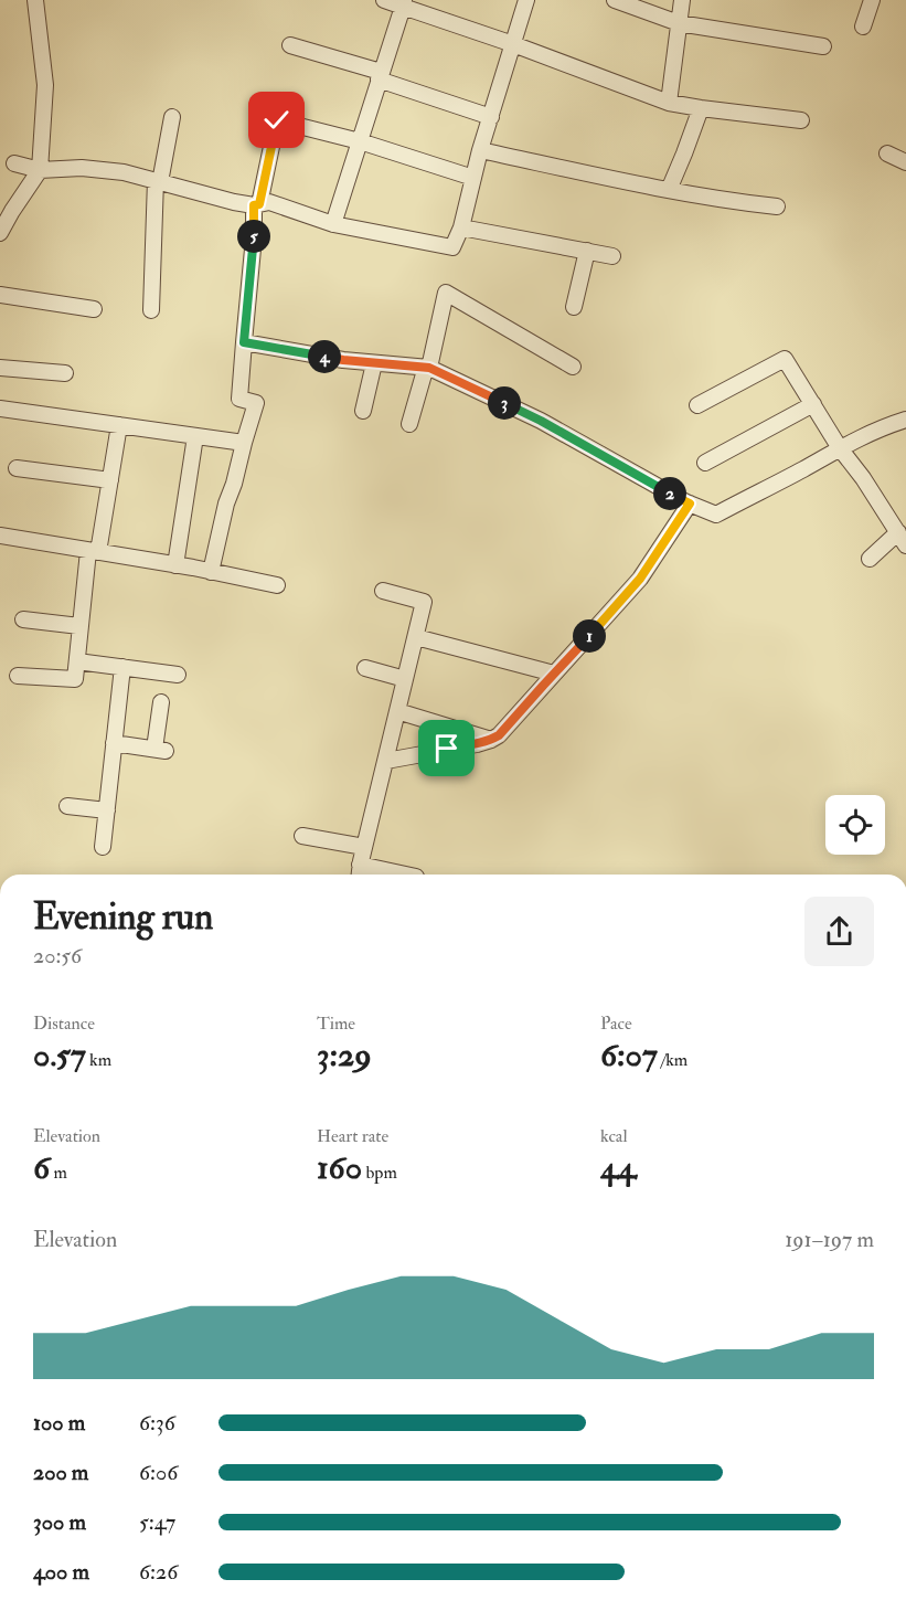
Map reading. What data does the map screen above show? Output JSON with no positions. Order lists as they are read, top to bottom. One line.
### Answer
{"page":{"pins":["5","4","3","2","1"],"heading":["Evening run","20:56"],"stats":[["Distance","0.57 km"],["Time","3:29"],["Pace","6:07 /km"],["Elevation","6 m"],["Heart rate","160 bpm"],["kcal","44"]],"chart":["Elevation","191–197 m"],"list":[{"name":"100 m","note":"6:36"},{"name":"200 m","note":"6:06"},{"name":"300 m","note":"5:47"},{"name":"400 m","note":"6:26"}]}}
